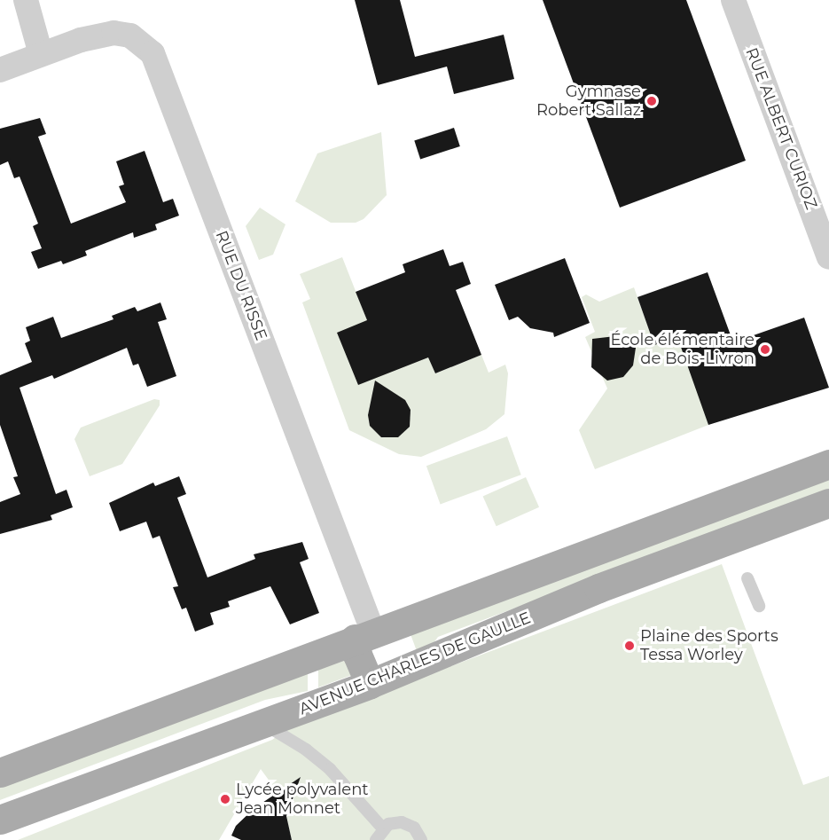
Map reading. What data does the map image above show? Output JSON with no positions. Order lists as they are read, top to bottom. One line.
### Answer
{"streets":{"main road":["AVENUE CHARLES DE GAULLE"],"street":["RUE ALBERT CURIOZ","RUE DU RISSE"]},"places":["Gymnase Robert Sallaz","École élémentaire de Bois-Livron","Plaine des Sports Tessa Worley","Lycée polyvalent Jean Monnet"]}
